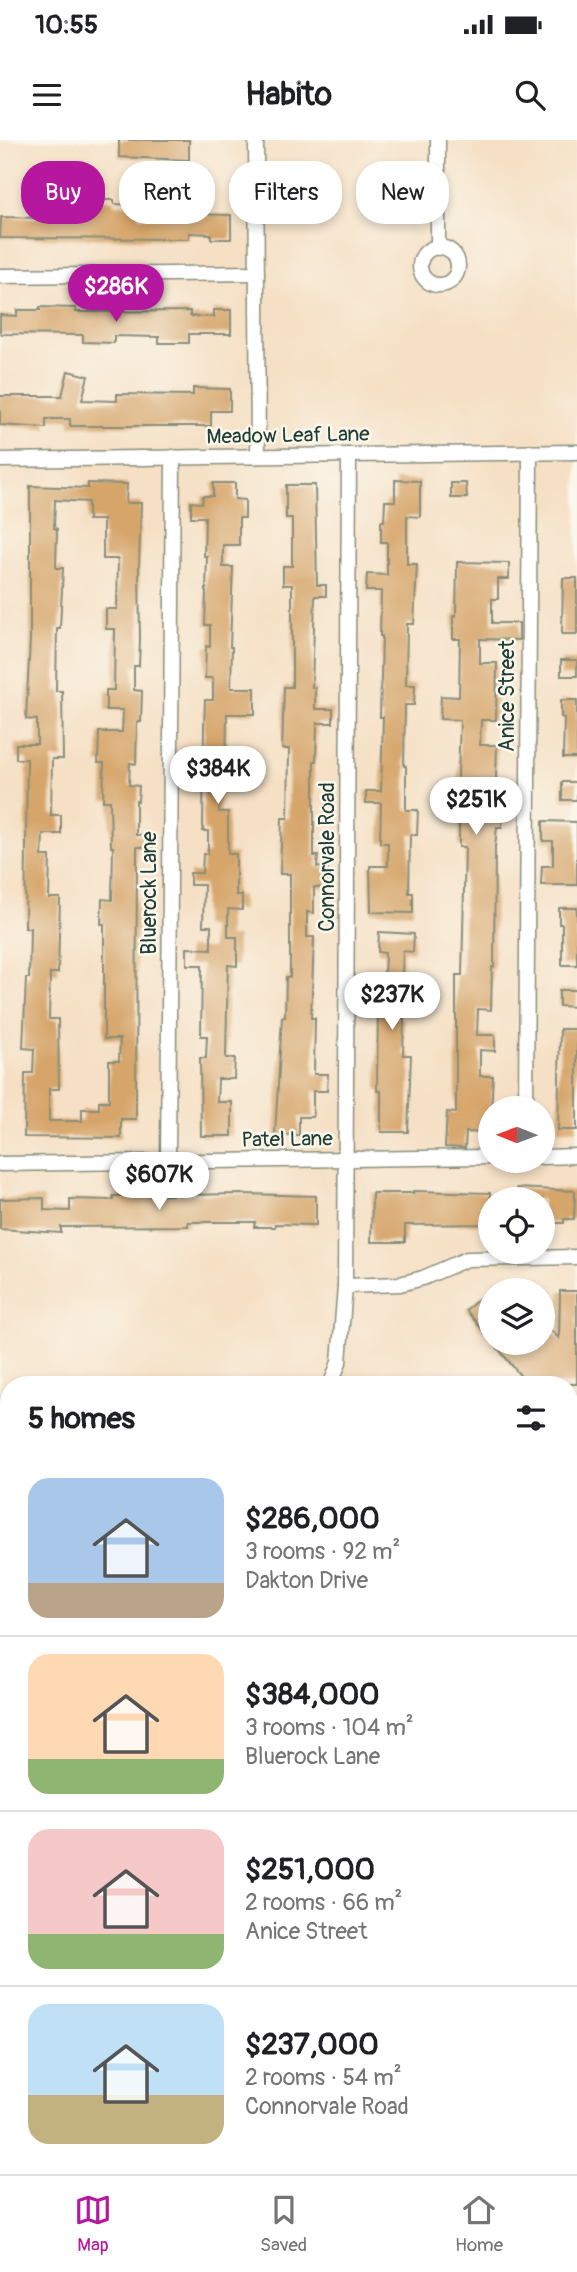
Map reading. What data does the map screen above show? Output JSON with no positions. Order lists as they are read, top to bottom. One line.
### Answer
{"streets":{"street":["Meadow Leaf Lane","Anice Street","Connorvale Road","Bluerock Lane","Patel Lane"]},"crossings":[["Meadow Leaf Lane","Anice Street"],["Meadow Leaf Lane","Connorvale Road"],["Meadow Leaf Lane","Bluerock Lane"],["Connorvale Road","Patel Lane"],["Bluerock Lane","Patel Lane"]],"north":"left","page":{"status":"10:55","header":"Habito","chip":["Buy","Rent","Filters","New"],"price":["$286K","$384K","$251K","$237K","$607K"],"heading":"5 homes","list":[{"name":"$286,000","note":"3 rooms · 92 m² · Dakton Drive"},{"name":"$384,000","note":"3 rooms · 104 m² · Bluerock Lane"},{"name":"$251,000","note":"2 rooms · 66 m² · Anice Street"},{"name":"$237,000","note":"2 rooms · 54 m² · Connorvale Road"}],"tabs":["Map","Saved","Home"]}}
